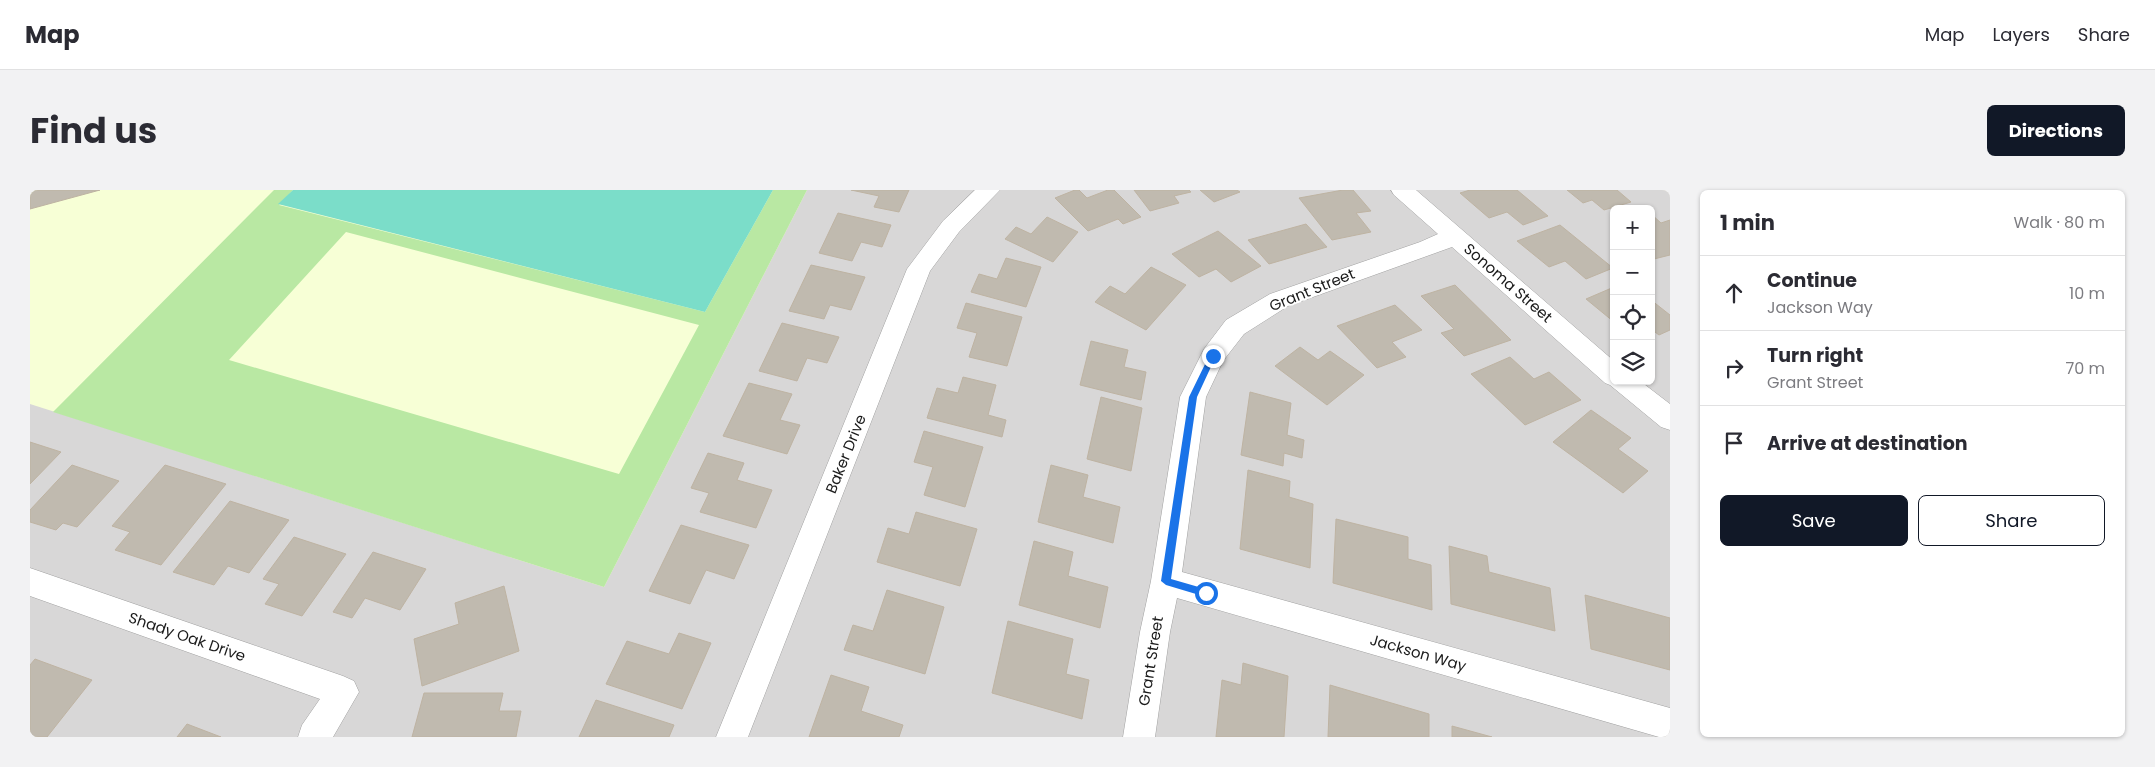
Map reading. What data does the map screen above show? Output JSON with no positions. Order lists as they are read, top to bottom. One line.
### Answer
{"streets":{"street":["Sonoma Street","Grant Street","Baker Drive","Shady Oak Drive","Jackson Way"]},"crossings":[["Sonoma Street","Grant Street"],["Grant Street","Jackson Way"]],"page":{"header":"Map","nav":["Map","Layers","Share"],"title":"Find us","buttons":["Directions",["Save","Share"]],"heading":["1 min","Walk · 80 m"],"map_buttons":["+","−"],"list":[["Continue","Jackson Way","10 m"],["Turn right","Grant Street","70 m"],"Arrive at destination"]}}
